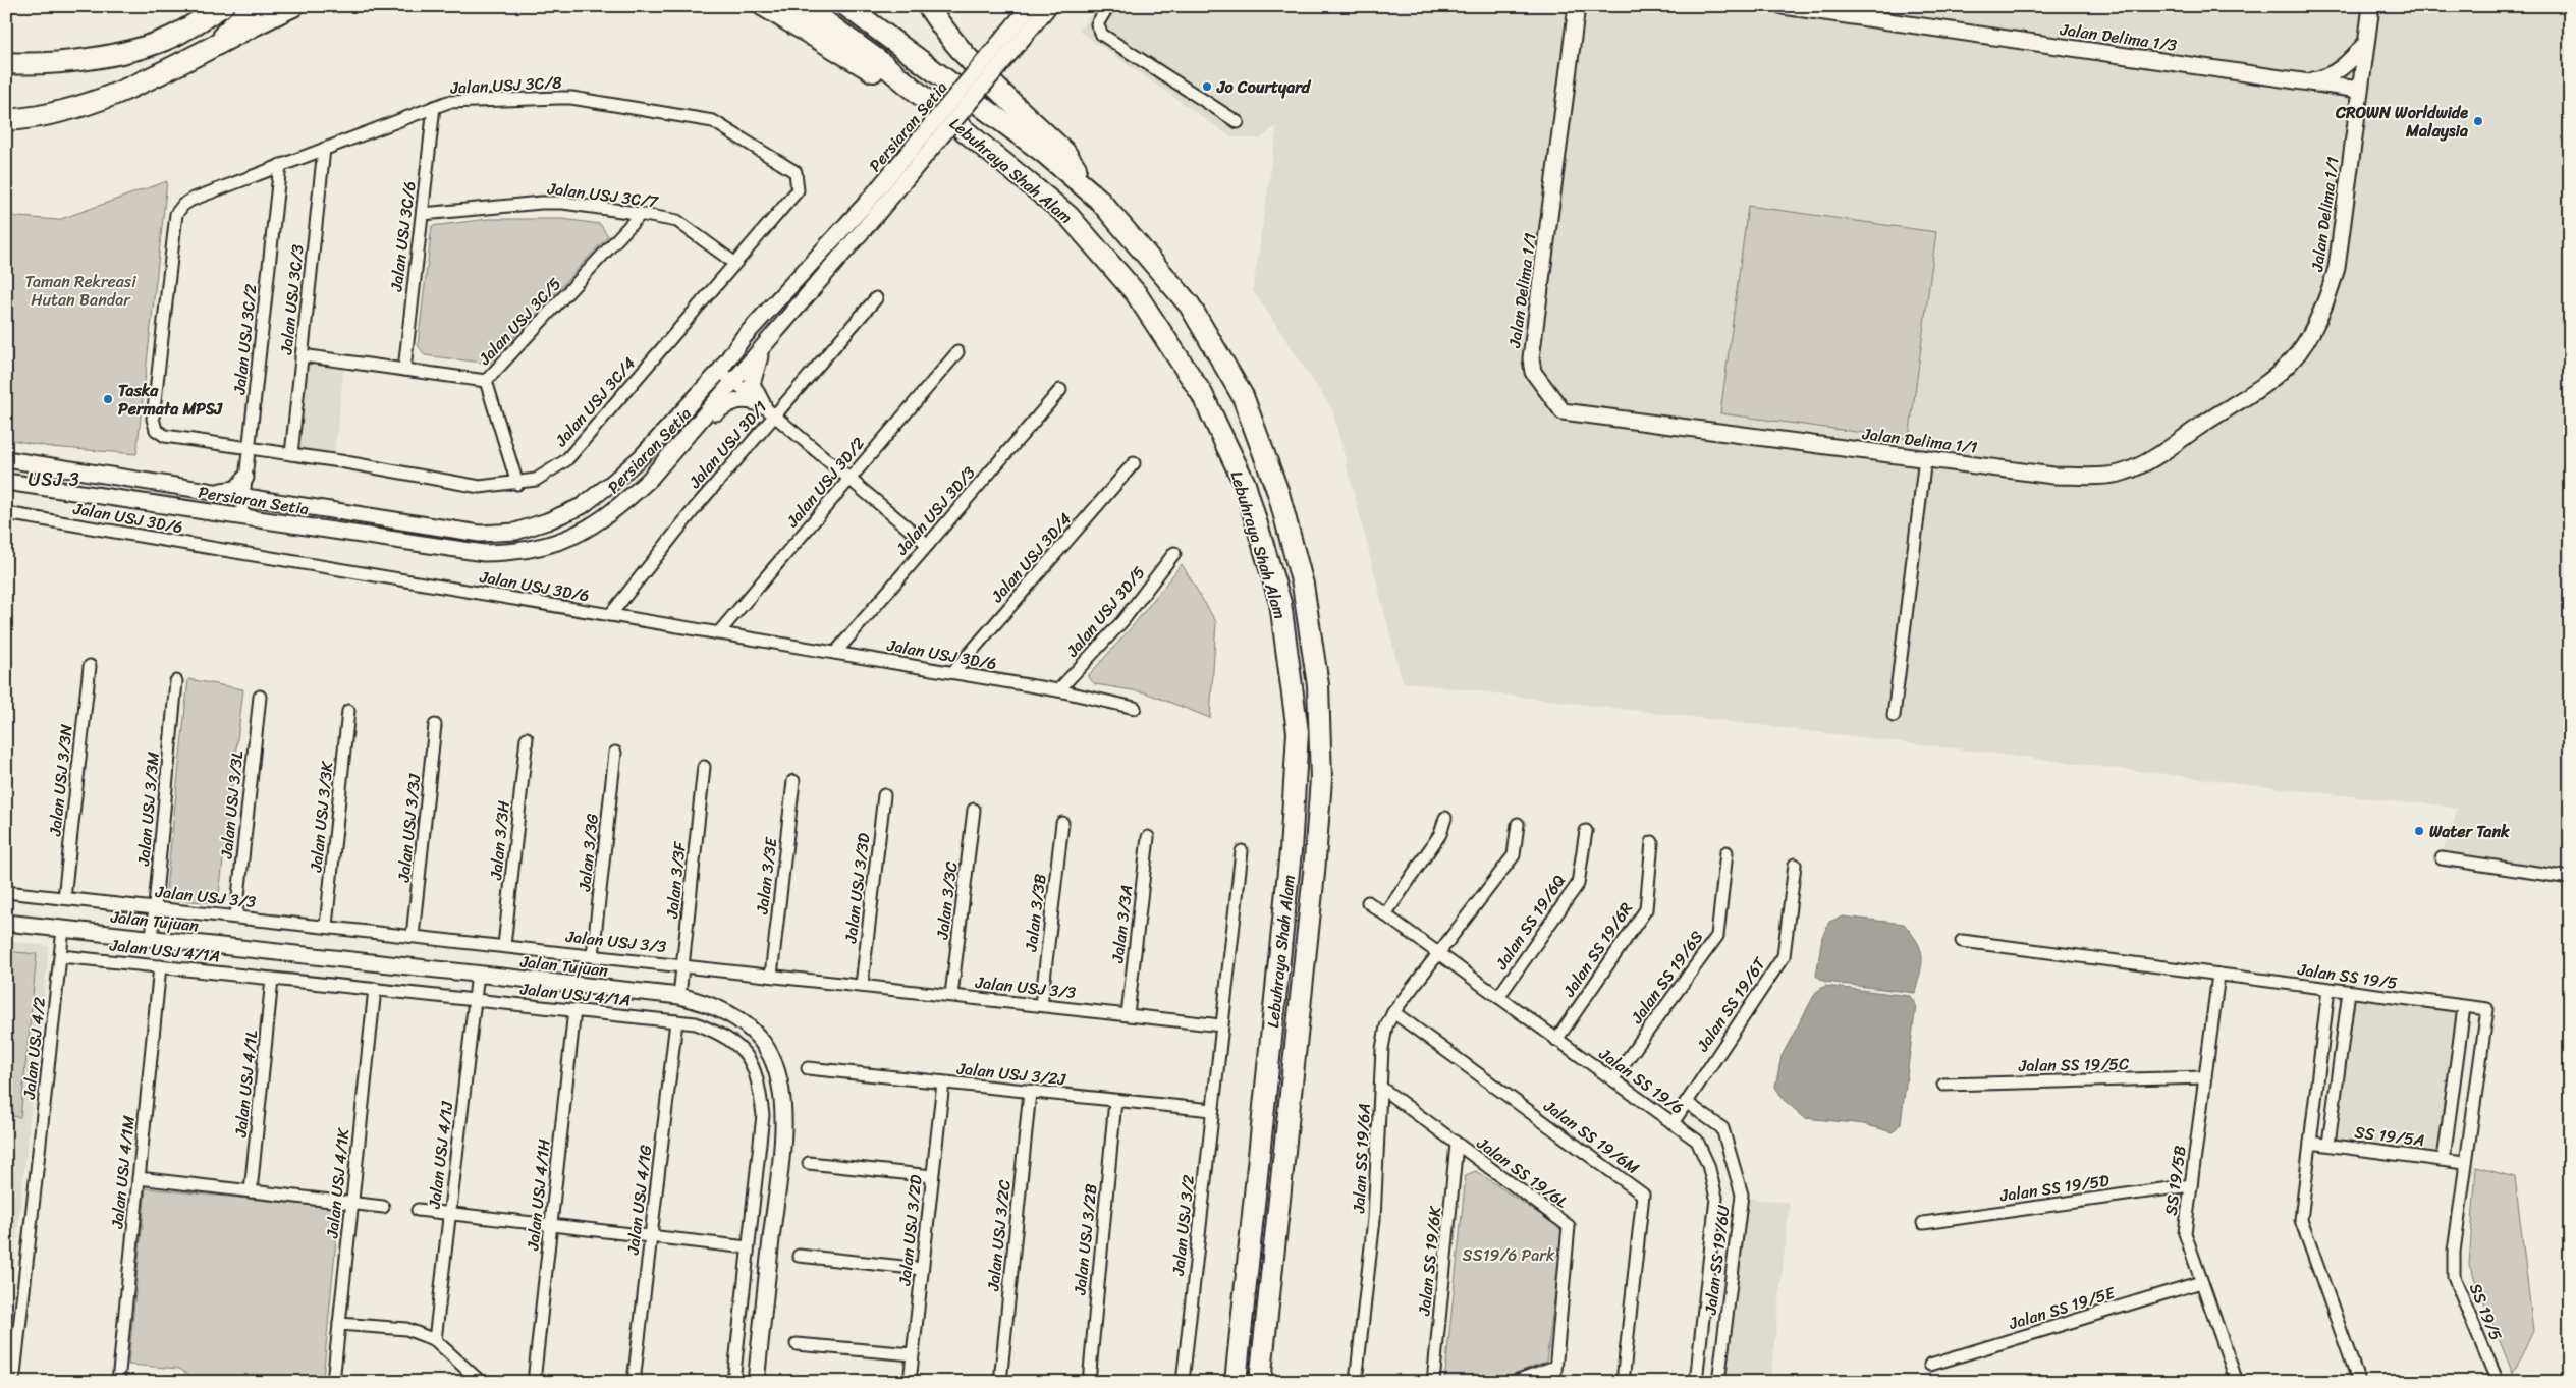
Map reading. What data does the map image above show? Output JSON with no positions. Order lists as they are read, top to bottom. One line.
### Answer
{"streets":{"highway":["Lebuhraya Shah Alam"],"street":["Jalan Delima 1/3","Jalan USJ 3C/8","Persiaran Setia","Jalan USJ 3C/7","Jalan Delima 1/1","Jalan USJ 3C/6","Jalan USJ 3C/3","Jalan USJ 3C/5","Jalan USJ 3C/2","Jalan USJ 3C/4","Jalan USJ 3D/1","Jalan USJ 3D/2","Jalan USJ 3D/3","Jalan USJ 3D/6","Jalan USJ 3D/4","Jalan USJ 3D/5","Jalan USJ 3/3N","Jalan USJ 3/3L","Jalan USJ 3/3M","Jalan USJ 3/3K","Jalan USJ 3/3J","Jalan 3/3H","Jalan 3/3G","Jalan 3/3E","Jalan 3/3F","Jalan USJ 3/3D","Jalan USJ 3/3","Jalan 3/3C","Jalan 3/3B","Jalan Tujuan","Jalan SS 19/6Q","Jalan 3/3A","Jalan SS 19/6R","Jalan USJ 4/1A","Jalan SS 19/5","Jalan SS 19/6S","Jalan SS 19/6T","Jalan USJ 4/2","Jalan SS 19/5C","Jalan USJ 3/2J","Jalan SS 19/6","Jalan USJ 4/1L","SS 19/5A","Jalan SS 19/6M","Jalan USJ 4/1J","Jalan SS 19/6A","Jalan USJ 4/1M","Jalan SS 19/6L","SS 19/5B","Jalan USJ 4/1K","Jalan SS 19/5D","Jalan USJ 4/1H","Jalan USJ 4/1G","Jalan USJ 3/2","Jalan USJ 3/2D","Jalan USJ 3/2C","Jalan USJ 3/2B","Jalan SS 19/6U","Jalan SS 19/6K","Jalan SS 19/5E","SS 19/5"]},"crossings":[["Jalan Delima 1/3","Jalan Delima 1/1"],["Jalan USJ 3C/8","Jalan USJ 3C/6"],["Jalan USJ 3C/8","Jalan USJ 3C/3"],["Jalan USJ 3C/8","Jalan USJ 3C/2"],["Jalan USJ 3C/8","Jalan USJ 3C/4"],["Persiaran Setia","Jalan USJ 3C/2"],["Jalan USJ 3C/7","Jalan USJ 3C/6"],["Jalan USJ 3C/7","Jalan USJ 3C/5"],["Jalan USJ 3C/7","Jalan USJ 3C/4"],["Jalan USJ 3C/6","Jalan USJ 3C/5"],["Jalan USJ 3C/3","Jalan USJ 3C/5"],["Jalan USJ 3C/3","Jalan USJ 3C/4"],["Jalan USJ 3C/2","Jalan USJ 3C/4"],["Jalan USJ 3D/1","Jalan USJ 3D/6"],["Jalan USJ 3D/2","Jalan USJ 3D/6"],["Jalan USJ 3D/3","Jalan USJ 3D/6"],["Jalan USJ 3D/6","Jalan USJ 3D/4"],["Jalan USJ 3D/6","Jalan USJ 3D/5"],["Jalan USJ 3/3N","Jalan USJ 3/3"],["Jalan USJ 3/3L","Jalan USJ 3/3"],["Jalan USJ 3/3M","Jalan USJ 3/3"],["Jalan USJ 3/3M","Jalan Tujuan"],["Jalan USJ 3/3K","Jalan USJ 3/3"],["Jalan USJ 3/3J","Jalan USJ 3/3"],["Jalan 3/3H","Jalan USJ 3/3"],["Jalan 3/3G","Jalan USJ 3/3"],["Jalan 3/3E","Jalan USJ 3/3"],["Jalan 3/3F","Jalan USJ 3/3"],["Jalan 3/3F","Jalan Tujuan"],["Jalan USJ 3/3D","Jalan USJ 3/3"],["Jalan USJ 3/3","Jalan 3/3C"],["Jalan USJ 3/3","Jalan 3/3B"],["Jalan USJ 3/3","Jalan 3/3A"],["Jalan USJ 3/3","Jalan USJ 3/2"],["Jalan Tujuan","Jalan USJ 4/2"],["Jalan Tujuan","Jalan USJ 4/1J"],["Jalan SS 19/6Q","Jalan SS 19/6"],["Jalan SS 19/6R","Jalan SS 19/6"],["Jalan USJ 4/1A","Jalan USJ 4/2"],["Jalan USJ 4/1A","Jalan USJ 4/1L"],["Jalan USJ 4/1A","Jalan USJ 4/1J"],["Jalan USJ 4/1A","Jalan USJ 4/1M"],["Jalan USJ 4/1A","Jalan USJ 4/1K"],["Jalan USJ 4/1A","Jalan USJ 4/1H"],["Jalan USJ 4/1A","Jalan USJ 4/1G"],["Jalan SS 19/5","SS 19/5A"],["Jalan SS 19/5","SS 19/5B"],["Jalan SS 19/5","SS 19/5"],["Jalan SS 19/6S","Jalan SS 19/6"],["Jalan SS 19/6T","Jalan SS 19/6"],["Jalan SS 19/6T","Jalan SS 19/6U"],["Jalan SS 19/5C","SS 19/5B"],["Jalan USJ 3/2J","Jalan USJ 3/2"],["Jalan USJ 3/2J","Jalan USJ 3/2D"],["Jalan USJ 3/2J","Jalan USJ 3/2C"],["Jalan USJ 3/2J","Jalan USJ 3/2B"],["Jalan SS 19/6","Jalan SS 19/6A"],["Jalan SS 19/6M","Jalan SS 19/6A"],["Jalan SS 19/6A","Jalan SS 19/6L"],["Jalan SS 19/6L","Jalan SS 19/6K"],["SS 19/5B","Jalan SS 19/5D"],["SS 19/5B","Jalan SS 19/5E"]],"districts":["USJ 3"],"parks":["Taman Rekreasi Hutan Bandar","SS19/6 Park"],"places":["Jo Courtyard","CROWN Worldwide Malaysia","Taska Permata MPSJ","Water Tank"]}
